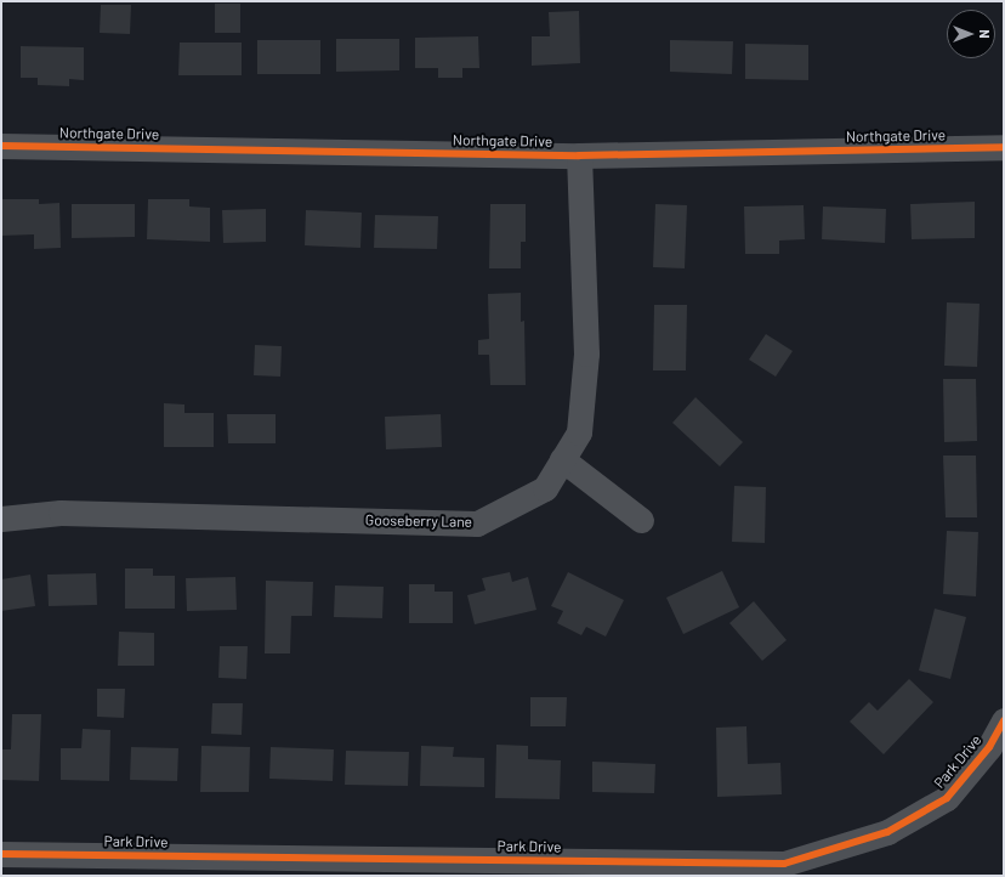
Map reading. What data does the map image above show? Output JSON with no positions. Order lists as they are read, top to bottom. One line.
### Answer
{"streets":{"street":["Northgate Drive","Gooseberry Lane","Park Drive"]},"crossings":[["Northgate Drive","Gooseberry Lane"]],"north":"right"}
